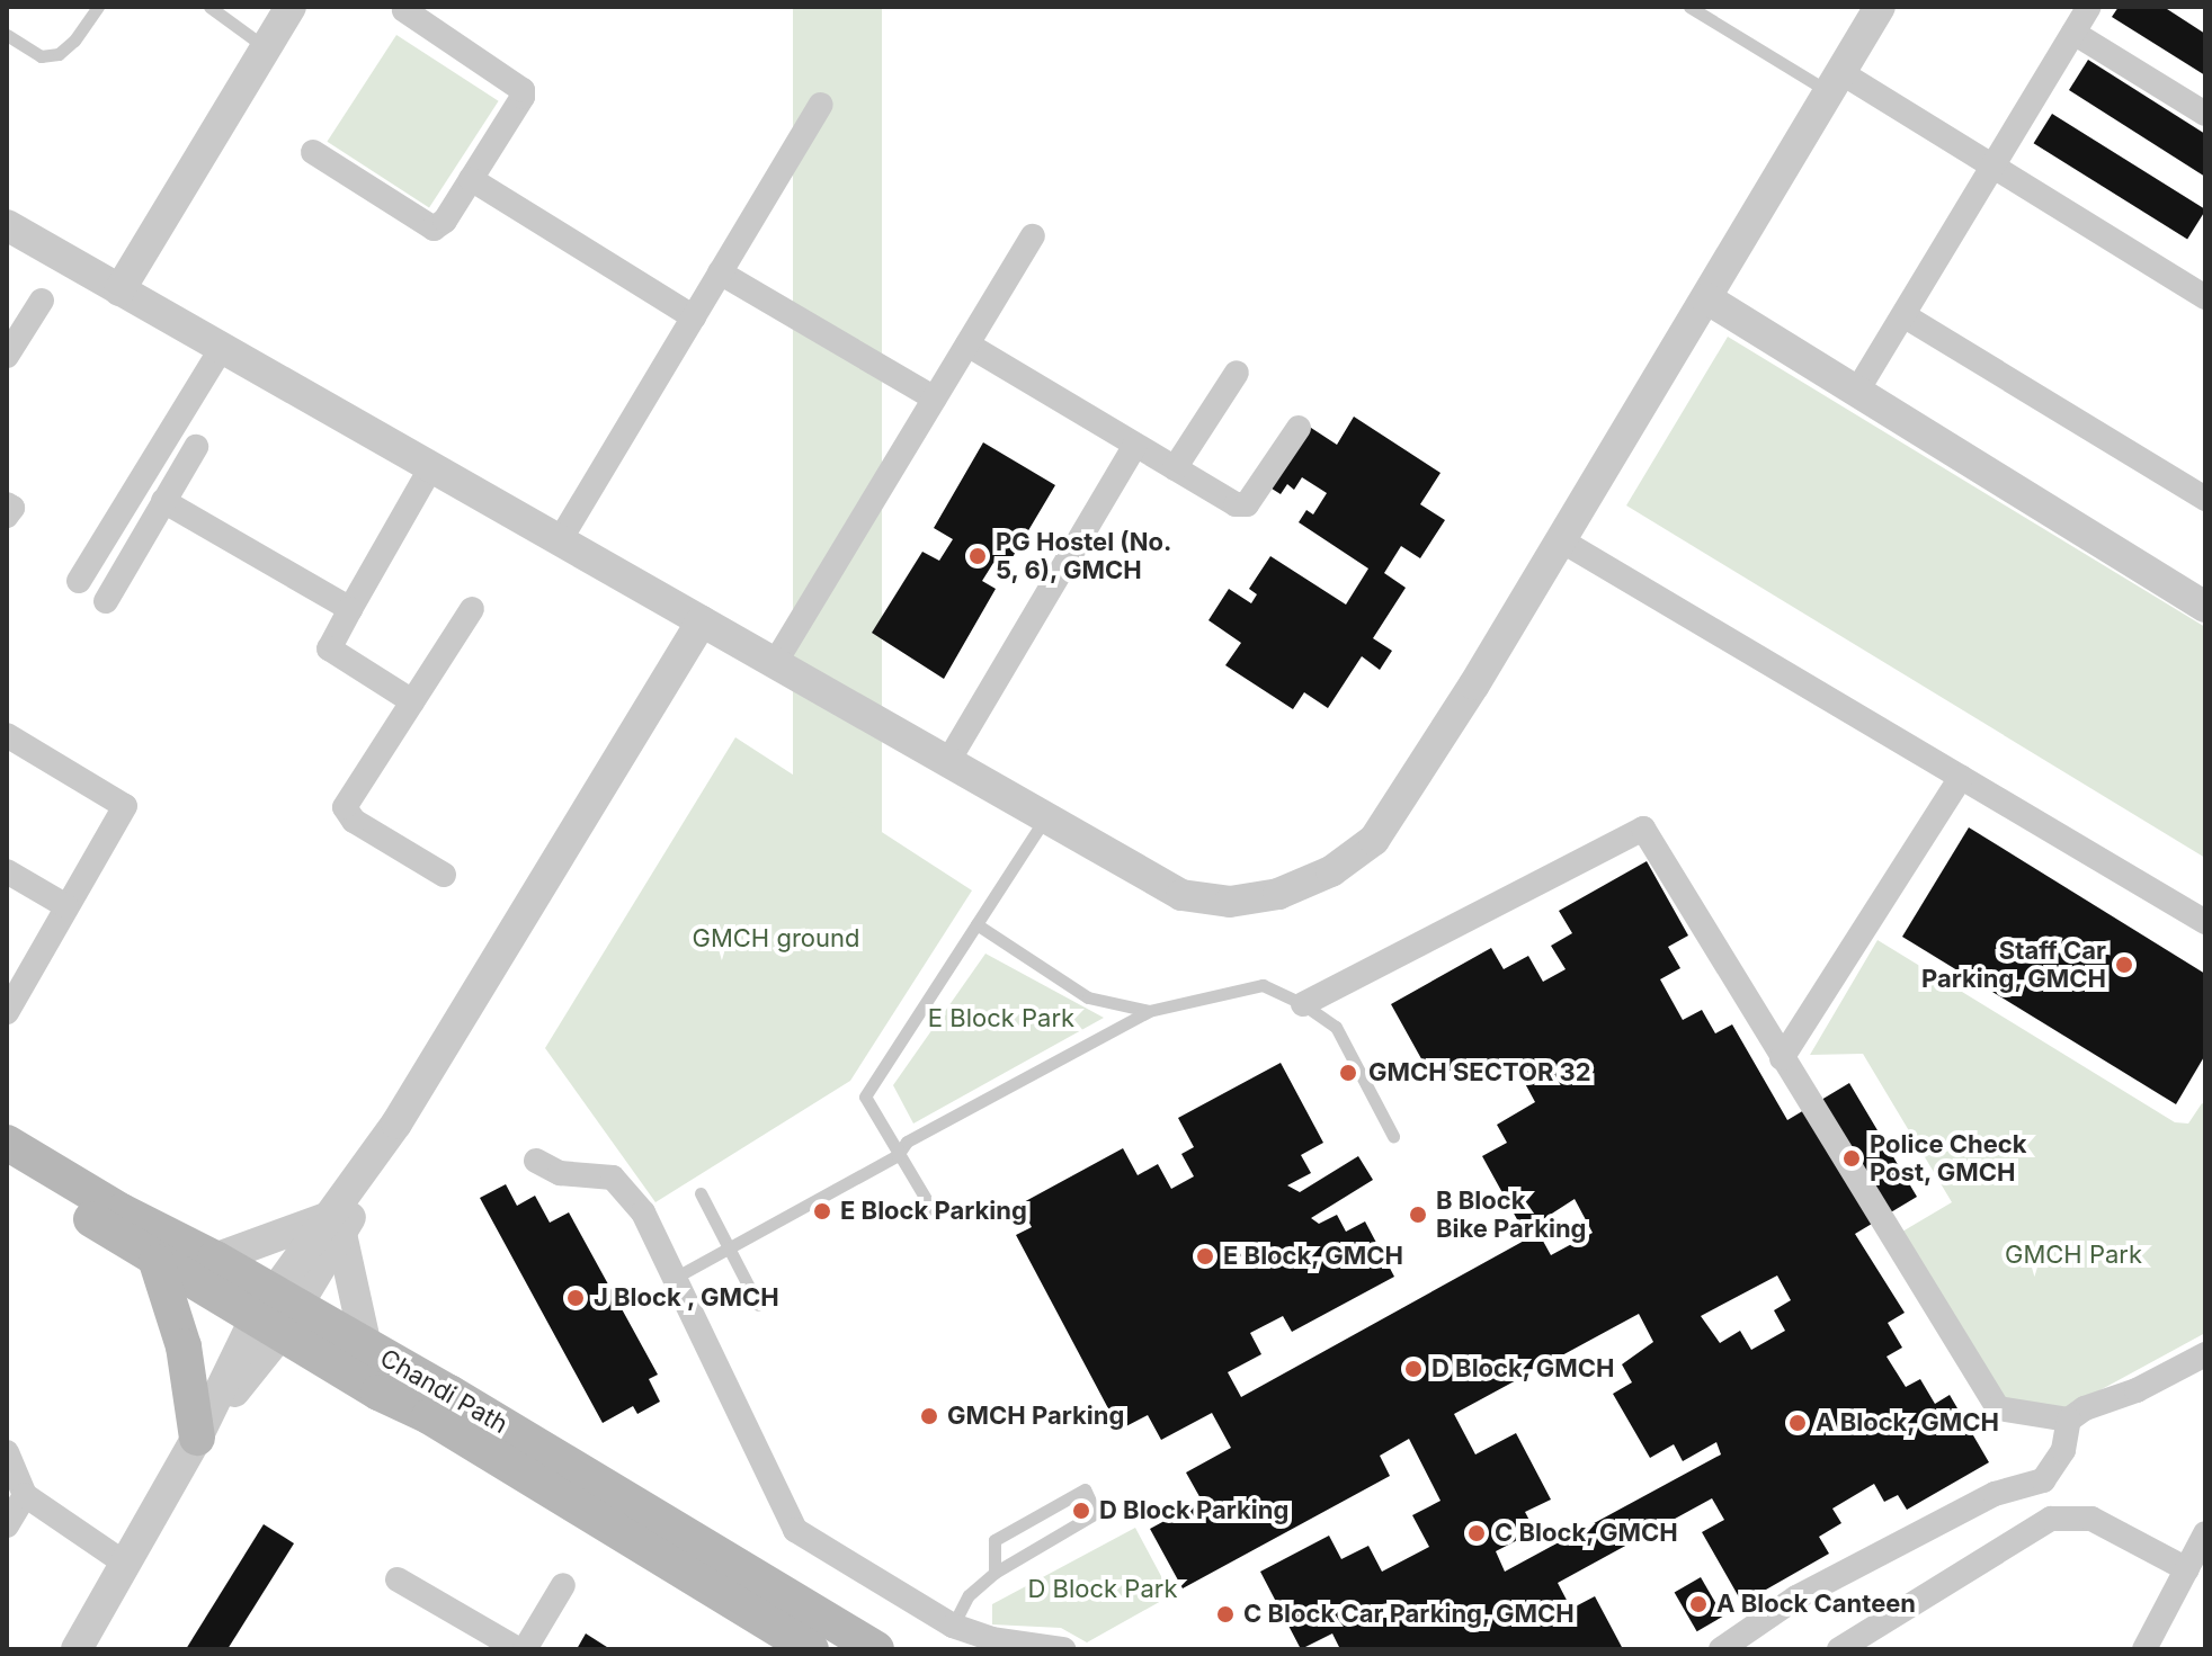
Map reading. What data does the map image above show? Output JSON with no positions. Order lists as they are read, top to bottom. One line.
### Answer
{"streets":{"main road":["Chandi Path"]},"parks":["GMCH ground","E Block Park","GMCH Park","D Block Park"],"places":["PG Hostel (No. 5, 6), GMCH","Staff Car Parking, GMCH","GMCH SECTOR 32","Police Check Post, GMCH","E Block Parking","B Block Bike Parking","E Block, GMCH","J Block , GMCH","D Block, GMCH","GMCH Parking","A Block, GMCH","D Block Parking","C Block, GMCH","A Block Canteen","C Block Car Parking, GMCH"]}
